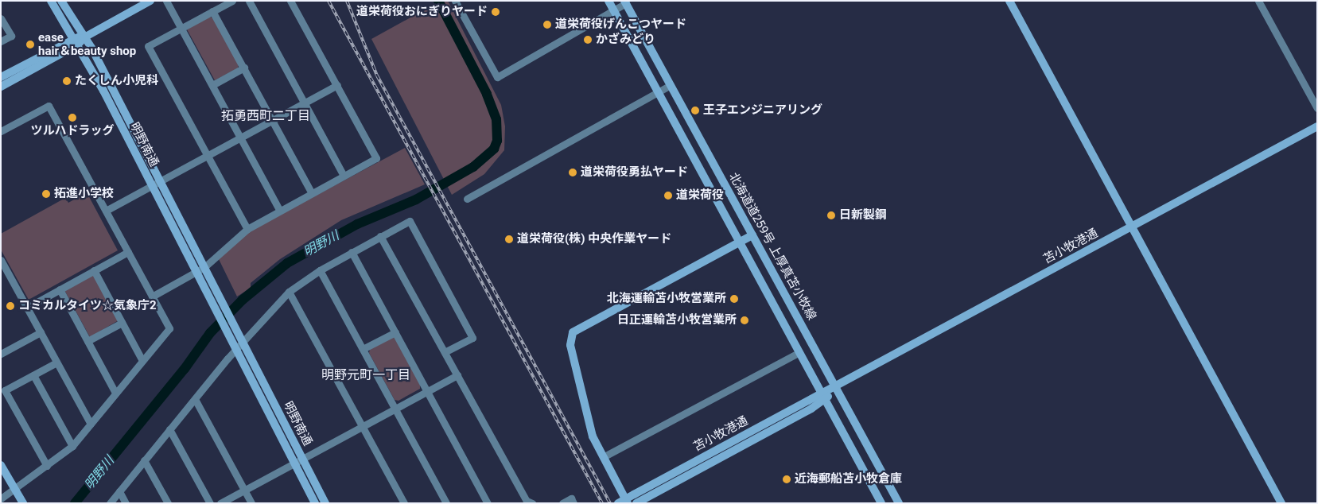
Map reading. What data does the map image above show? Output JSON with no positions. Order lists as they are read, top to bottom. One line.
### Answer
{"streets":{"street":["明野南通","北海道道259号 上厚真苫小牧線","苫小牧港通"]},"crossings":[["北海道道259号 上厚真苫小牧線","苫小牧港通"]],"districts":["拓勇西町二丁目","明野元町一丁目"],"water":["明野川"],"places":["道栄荷役おにぎりヤード","道栄荷役げんこつヤード","かざみどり","ease hair＆beauty shop","たくしん小児科","王子エンジニアリング","ツルハドラッグ","道栄荷役勇払ヤード","拓進小学校","道栄荷役","日新製鋼","道栄荷役(株) 中央作業ヤード","北海運輸苫小牧営業所","コミカルタイツ☆気象庁2","日正運輸苫小牧営業所","近海郵船苫小牧倉庫"]}
